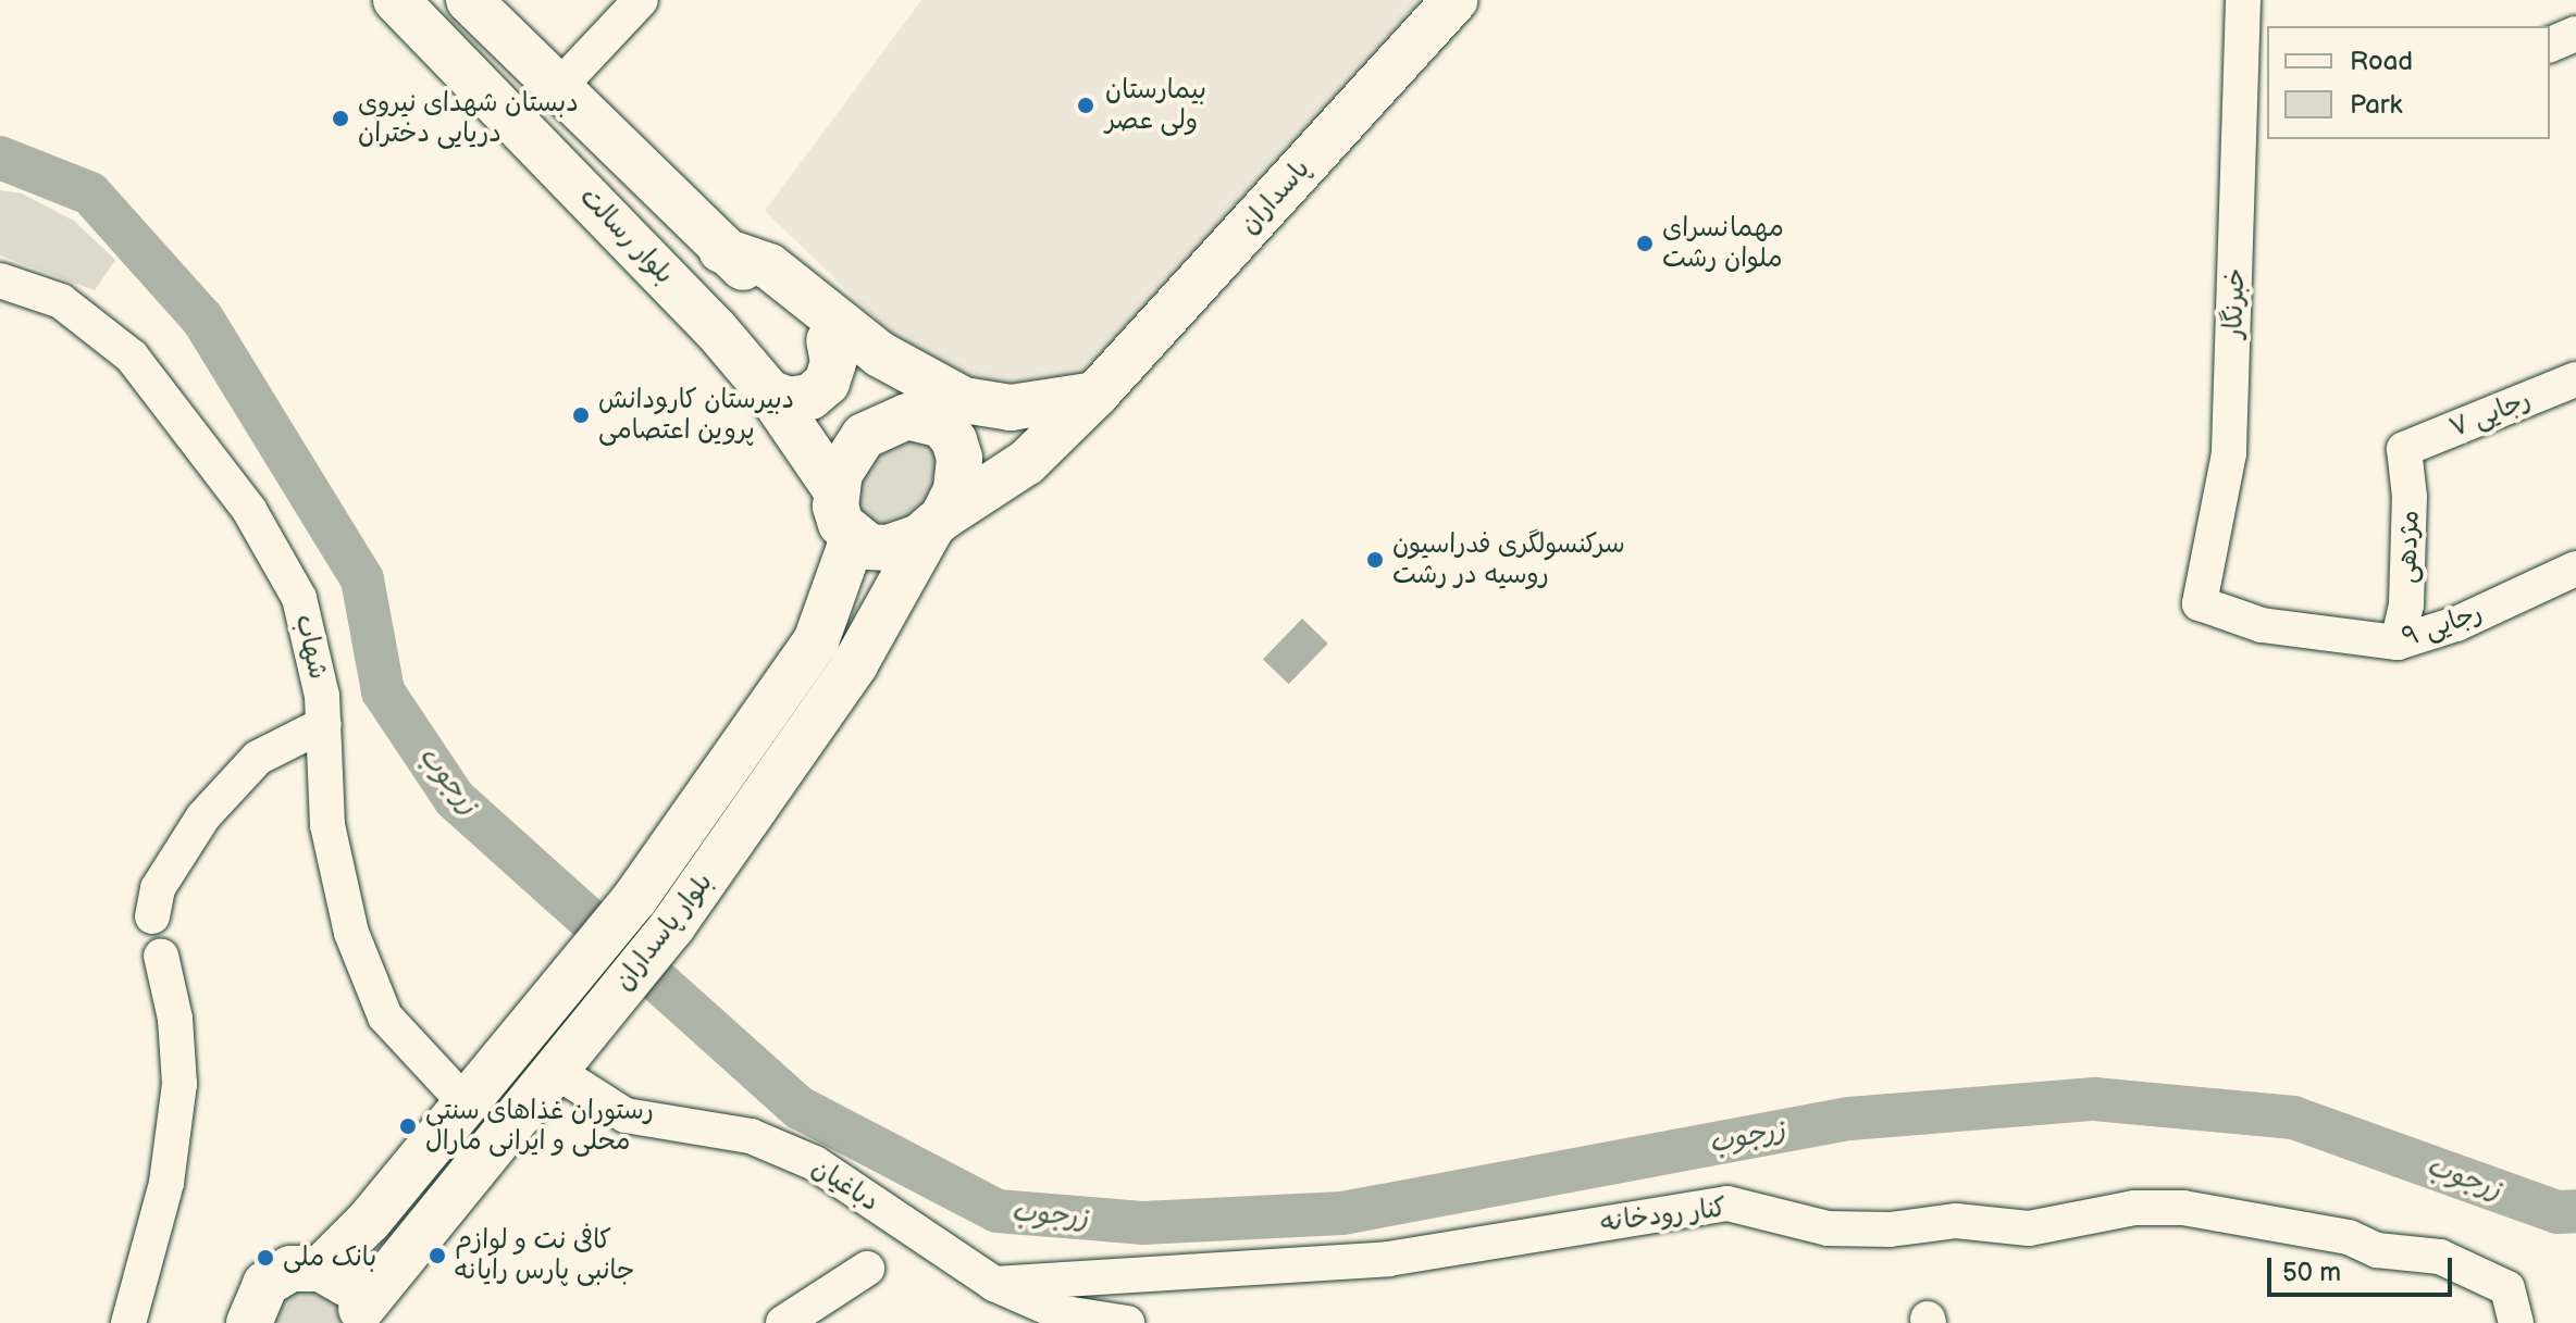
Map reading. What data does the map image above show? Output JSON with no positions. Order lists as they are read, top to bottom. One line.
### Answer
{"streets":{"main road":["پاسداران","بلوار رسالت","بلوار پاسداران"],"street":["خبرنگار","رجایی ۷","مژدهی","رجایی ۹","شهاب","دباغیان","کنار رودخانه"]},"crossings":[["بلوار رسالت","بلوار پاسداران"],["خبرنگار","رجایی ۹"],["رجایی ۷","مژدهی"],["مژدهی","رجایی ۹"],["شهاب","بلوار پاسداران"],["بلوار پاسداران","دباغیان"],["دباغیان","کنار رودخانه"]],"water":["زرجوب"],"places":["بیمارستان ولی عصر","دبستان شهدای نیروی دریایی دختران","مهمانسرای ملوان رشت","دبیرستان کارودانش پروین اعتصامی","سرکنسولگری فدراسیون روسیه در رشت","رستوران غذاهای سنتی محلی و ایرانی مارال","کافی نت و لوازم جانبی پارس رایانه","بانک ملی"],"legend":["Road","Park"],"scale_bar":"50 m"}
